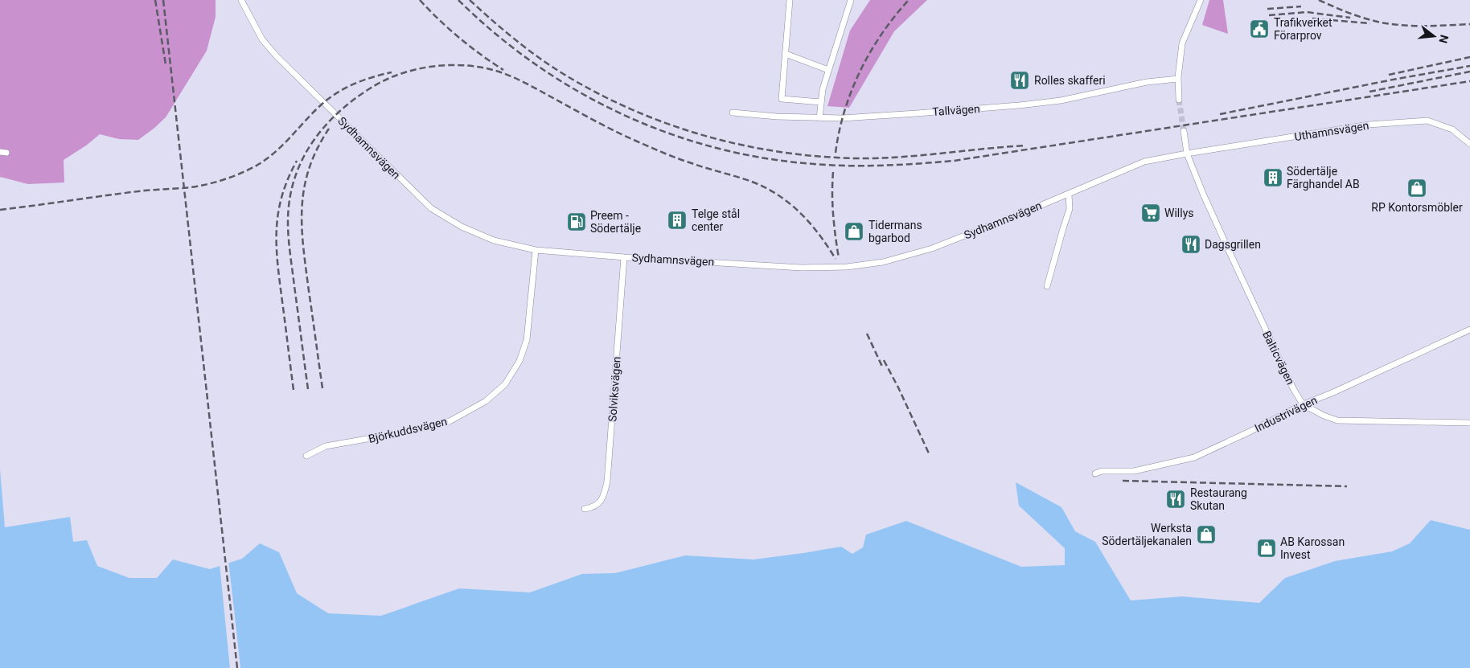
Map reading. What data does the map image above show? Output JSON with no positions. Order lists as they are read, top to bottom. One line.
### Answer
{"streets":{"street":["Tallvägen","Uthamnsvägen","Sydhamnsvägen","Balticvägen","Solviksvägen","Industrivägen","Björkuddsvägen"]},"crossings":[["Uthamnsvägen","Sydhamnsvägen"],["Uthamnsvägen","Balticvägen"],["Sydhamnsvägen","Balticvägen"],["Sydhamnsvägen","Solviksvägen"],["Sydhamnsvägen","Björkuddsvägen"],["Balticvägen","Industrivägen"]],"places":{"public building":["Trafikverket Förarprov"],"restaurant":["Rolles skafferi","Dagsgrillen","Restaurang Skutan"],"building":["Södertälje Färghandel AB","Telge stål center"],"shop":["RP Kontorsmöbler","Tidermans bgarbod","Werksta Södertäljekanalen","AB Karossan Invest"],"supermarket":["Willys"],"fuel station":["Preem - Södertälje"]},"north":"right"}
